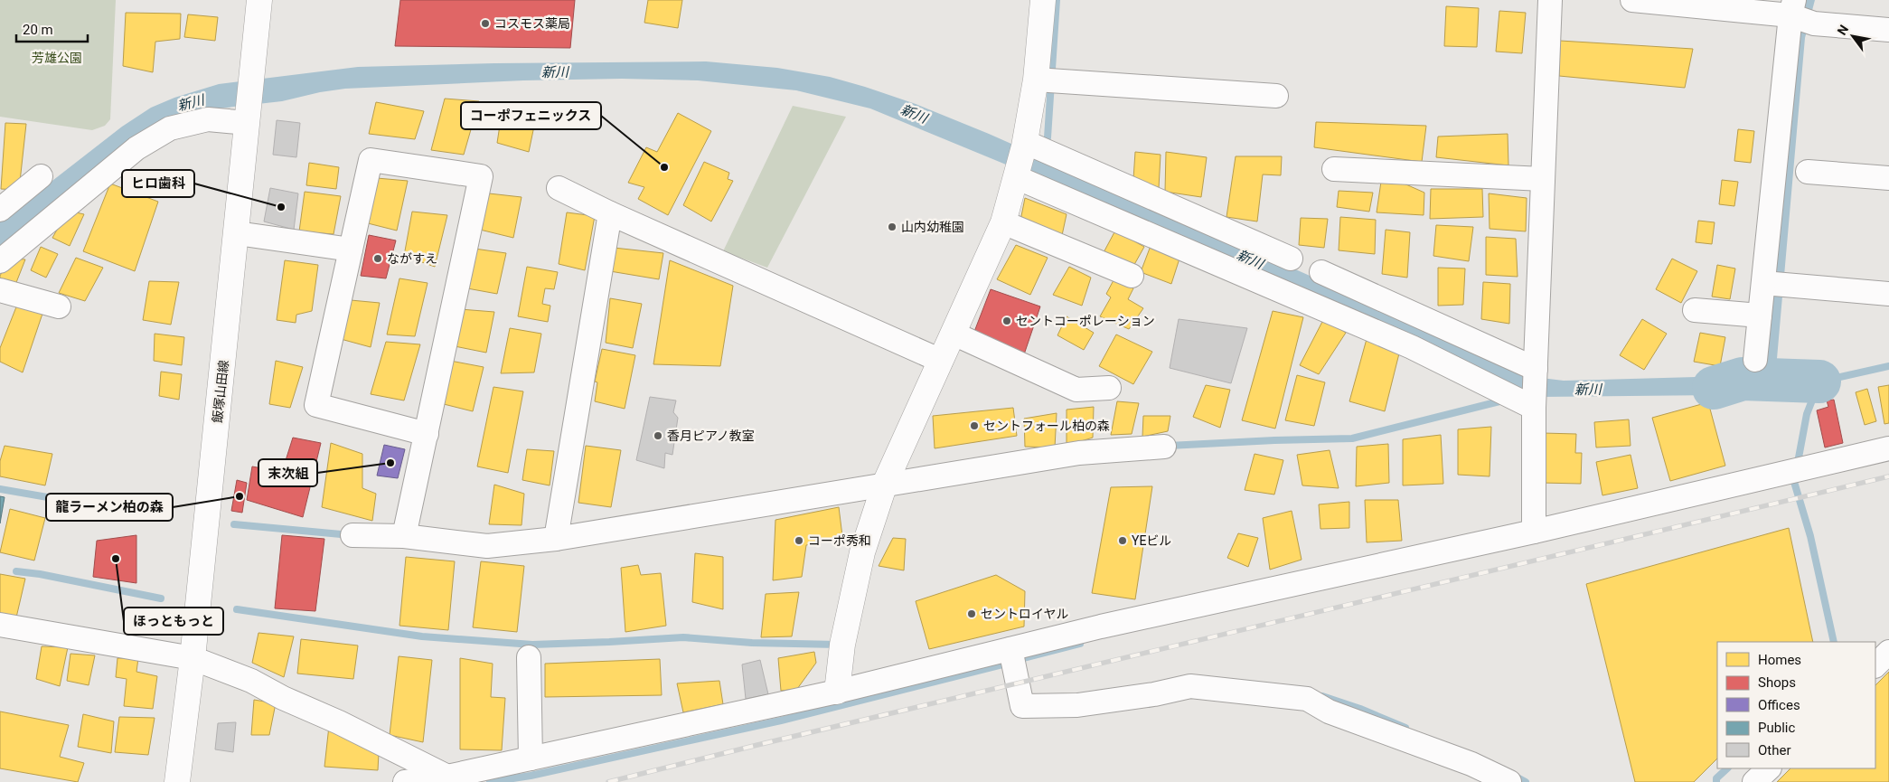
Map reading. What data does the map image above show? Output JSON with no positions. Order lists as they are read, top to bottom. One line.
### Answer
{"streets":{"main road":["飯塚山田線"]},"water":["新川"],"parks":["芳雄公園"],"places":["コスモス薬局","コーポフェニックス","ヒロ歯科","山内幼稚園","ながすえ","セントコーポレーション","セントフォール柏の森","香月ピアノ教室","末次組","龍ラーメン柏の森","コーポ秀和","YEビル","ほっともっと","セントロイヤル"],"legend":["Homes","Shops","Offices","Public","Other"],"scale_bar":"20 m","north":"top left"}
